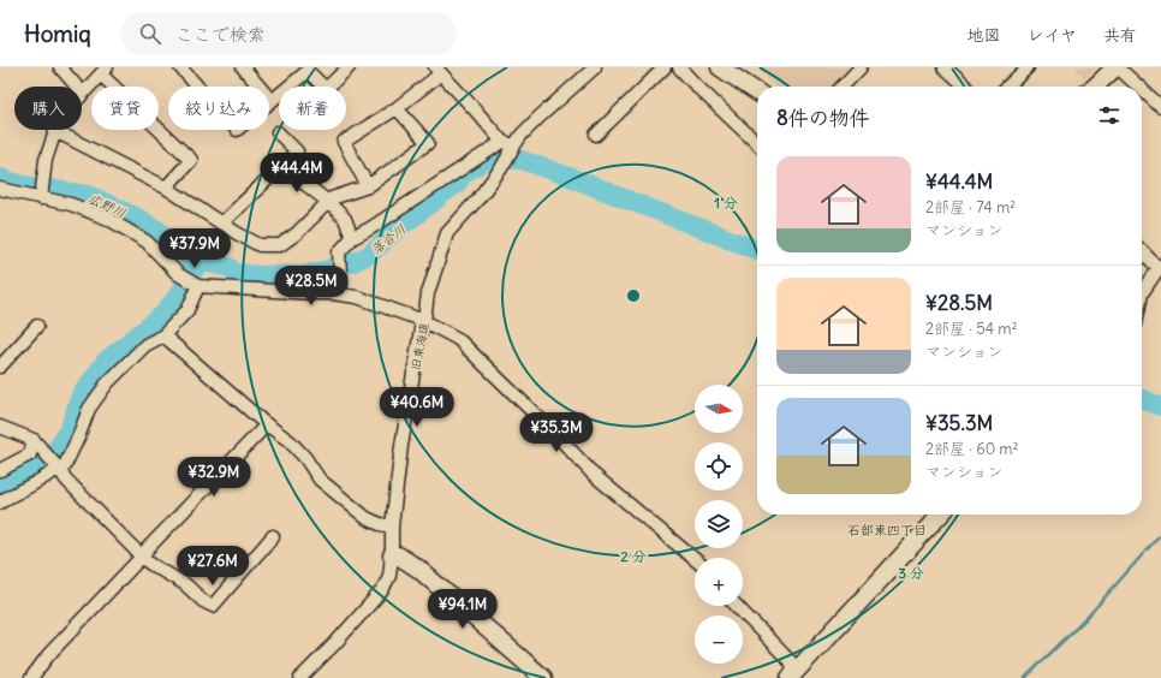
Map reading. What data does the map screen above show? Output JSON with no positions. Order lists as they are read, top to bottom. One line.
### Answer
{"streets":{"street":["旧東海道"]},"districts":["石部東四丁目"],"water":["広野川","落合川"],"north":"right","page":{"header":"Homiq","search":"ここで検索","nav":["地図","レイヤ","共有"],"chip":["購入","賃貸","絞り込み","新着"],"heading":"8件の物件","list":[{"name":"¥44.4M","note":"2部屋 · 74 m² · マンション"},{"name":"¥28.5M","note":"2部屋 · 54 m² · マンション"},{"name":"¥35.3M","note":"2部屋 · 60 m² · マンション"}],"price":["¥44.4M","¥37.9M","¥28.5M","¥40.6M","¥35.3M","¥32.9M","¥27.6M","¥94.1M"],"map_buttons":["+","−"]},"rings":["1 分","2 分","3 分"]}
